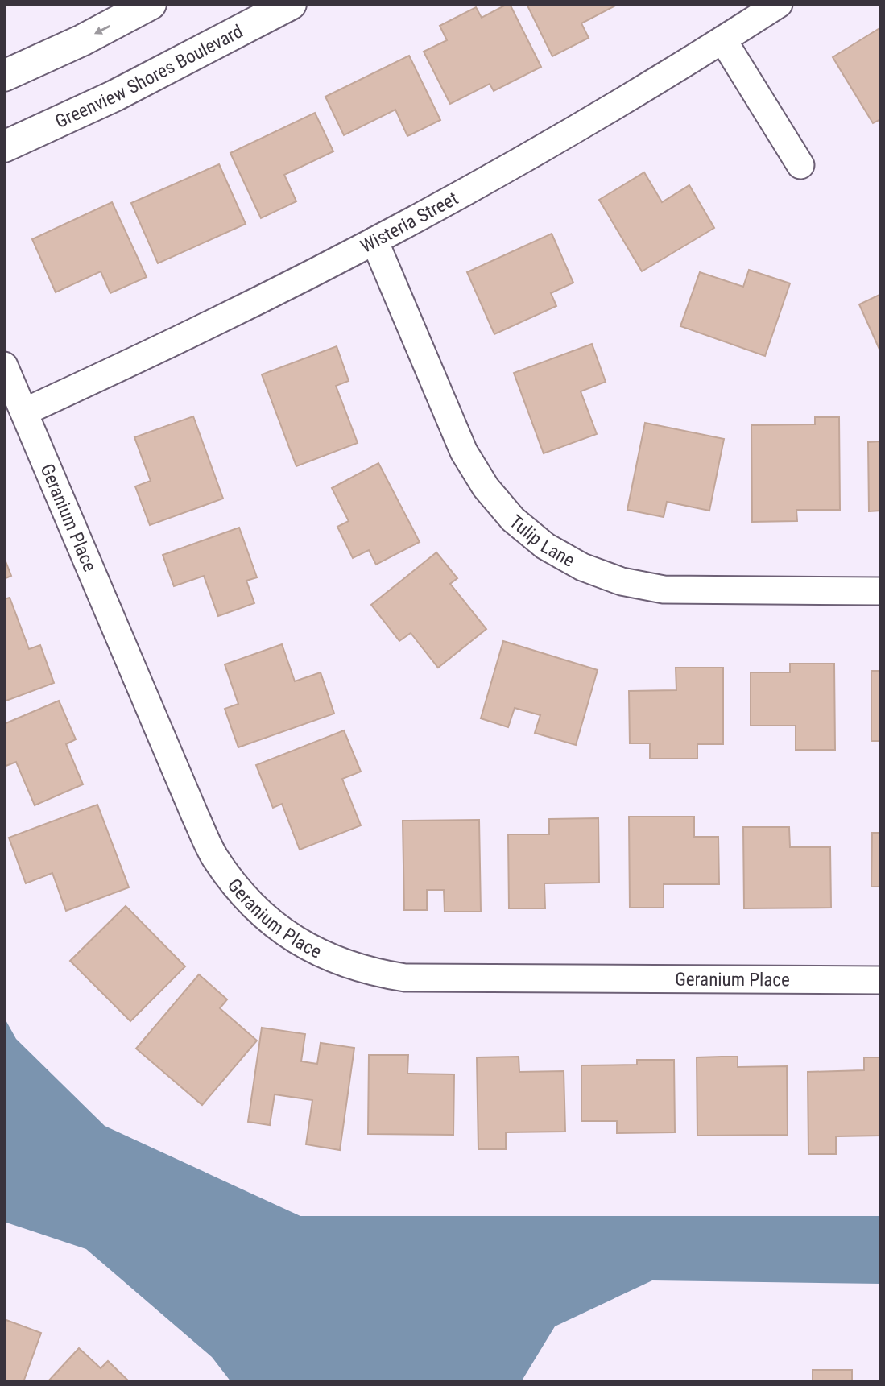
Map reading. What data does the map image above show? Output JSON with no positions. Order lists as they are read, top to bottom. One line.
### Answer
{"streets":{"street":["Greenview Shores Boulevard","Wisteria Street","Geranium Place","Tulip Lane"]},"crossings":[["Wisteria Street","Geranium Place"],["Wisteria Street","Tulip Lane"]]}
